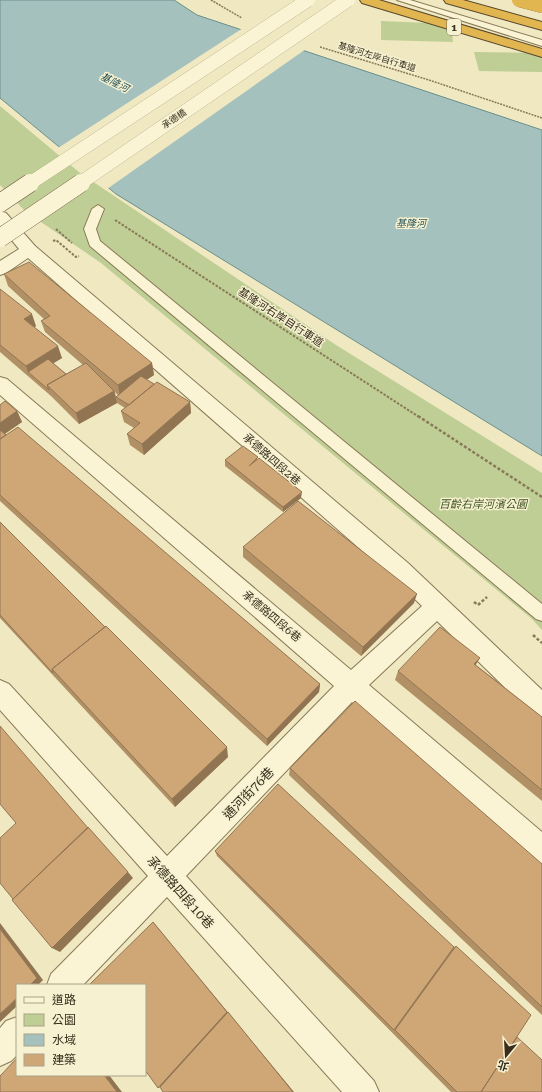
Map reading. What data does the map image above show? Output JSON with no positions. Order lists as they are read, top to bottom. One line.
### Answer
{"streets":{"highway":["1"],"street":["承德橋","承德路四段2巷","承德路四段6巷","通河街76巷","承德路四段10巷"],"path":["基隆河左岸自行車道","基隆河右岸自行車道"]},"crossings":[["承德路四段2巷","通河街76巷"],["承德路四段6巷","通河街76巷"],["通河街76巷","承德路四段10巷"]],"water":["基隆河"],"parks":["百齡右岸河濱公園"],"legend":["道路","公園","水域","建築"],"north":"bottom"}
